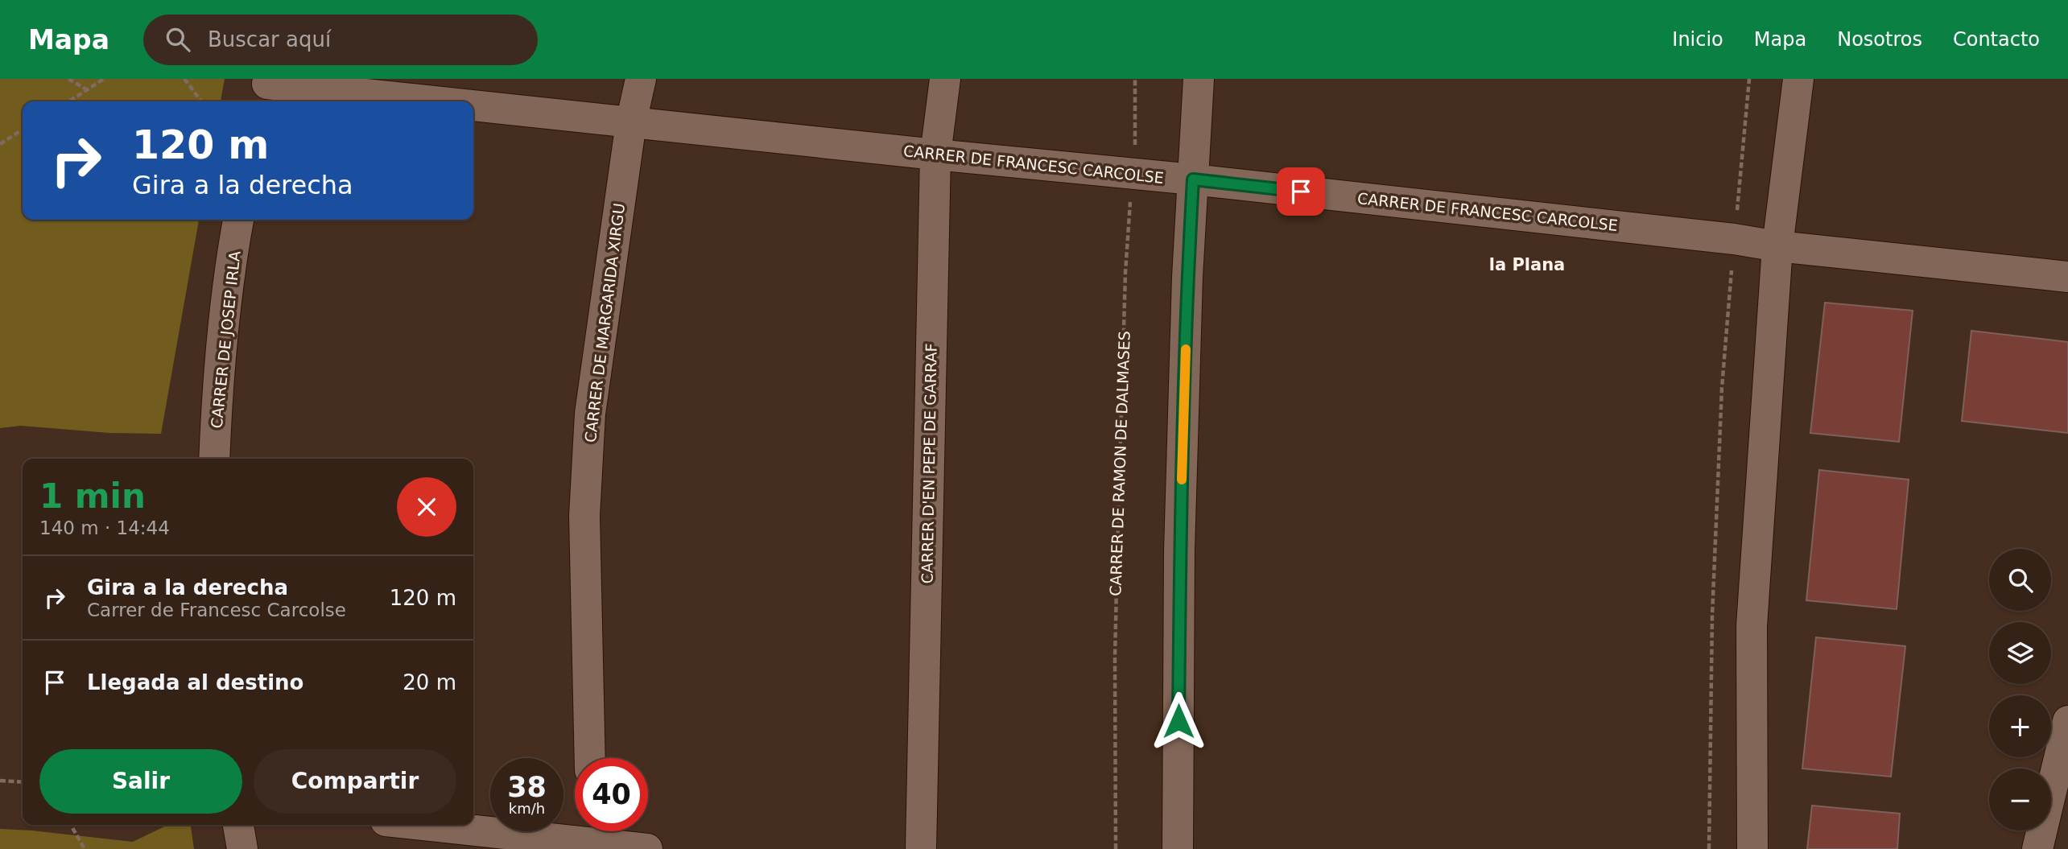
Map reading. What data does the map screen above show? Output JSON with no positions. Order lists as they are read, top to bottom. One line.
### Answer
{"streets":{"street":["CARRER DE FRANCESC CARCOLSE","CARRER DE MARGARIDA XIRGU","CARRER DE JOSEP IRLA","CARRER D'EN PEPE DE GARRAF"],"path":["CARRER DE RAMON DE DALMASES"]},"crossings":[["CARRER DE FRANCESC CARCOLSE","CARRER DE MARGARIDA XIRGU"],["CARRER DE FRANCESC CARCOLSE","CARRER D'EN PEPE DE GARRAF"],["CARRER DE FRANCESC CARCOLSE","CARRER DE RAMON DE DALMASES"]],"districts":["la Plana"],"page":{"header":"Mapa","search":"Buscar aquí","nav":["Inicio","Mapa","Nosotros","Contacto"],"turn":["120 m","Gira a la derecha"],"heading":["1 min","140 m · 14:44"],"map_buttons":["+","−"],"list":[{"name":"Gira a la derecha","note":"Carrer de Francesc Carcolse","value":"120 m"},{"name":"Llegada al destino","value":"20 m"}],"buttons":["Salir","Compartir"],"speed":"38 km/h","limit":"40"}}
